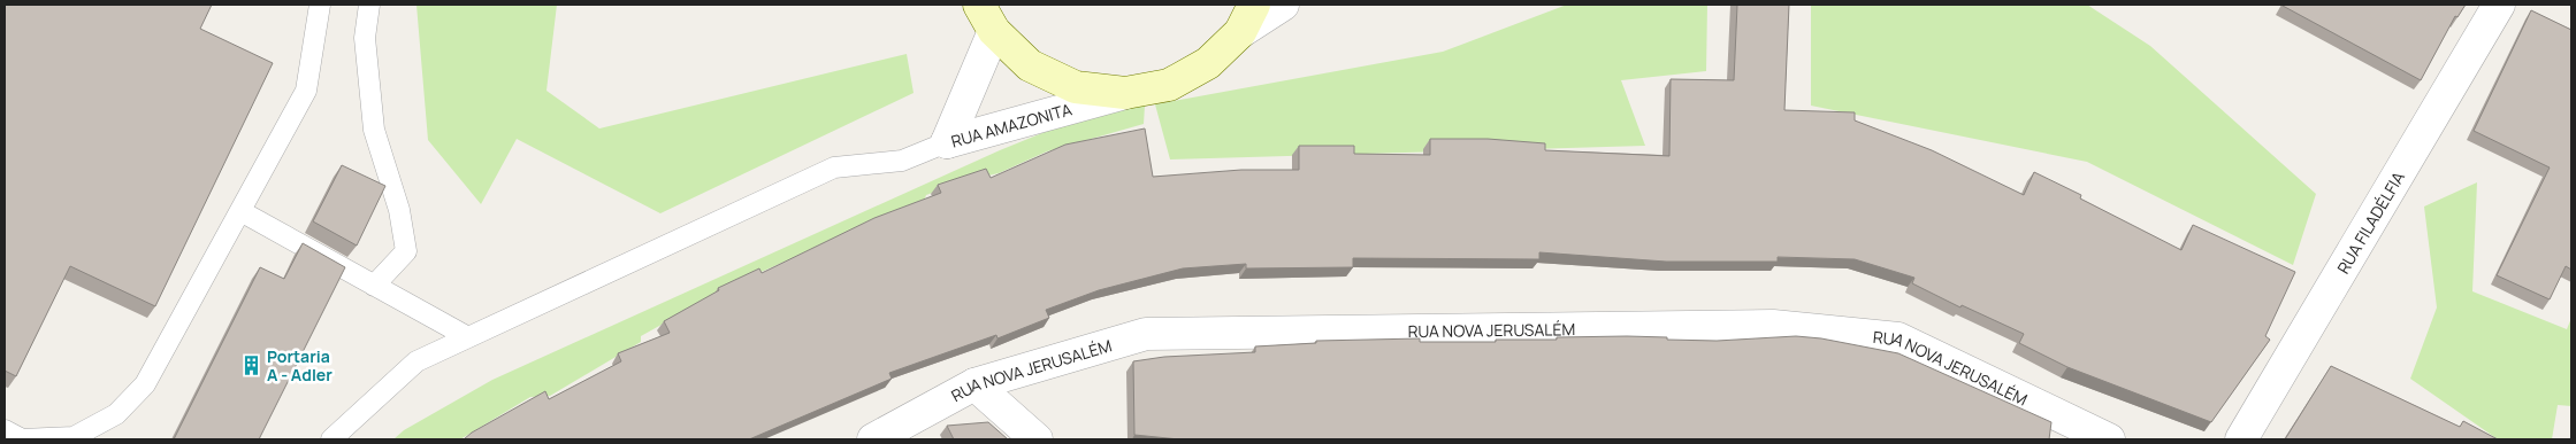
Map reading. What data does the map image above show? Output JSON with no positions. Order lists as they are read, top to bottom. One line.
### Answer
{"streets":{"main road":["RUA AMAZONITA"],"street":["RUA FILADÉLFIA","RUA NOVA JERUSALÉM"]},"places":{"building":["Portaria A - Adler"]}}
